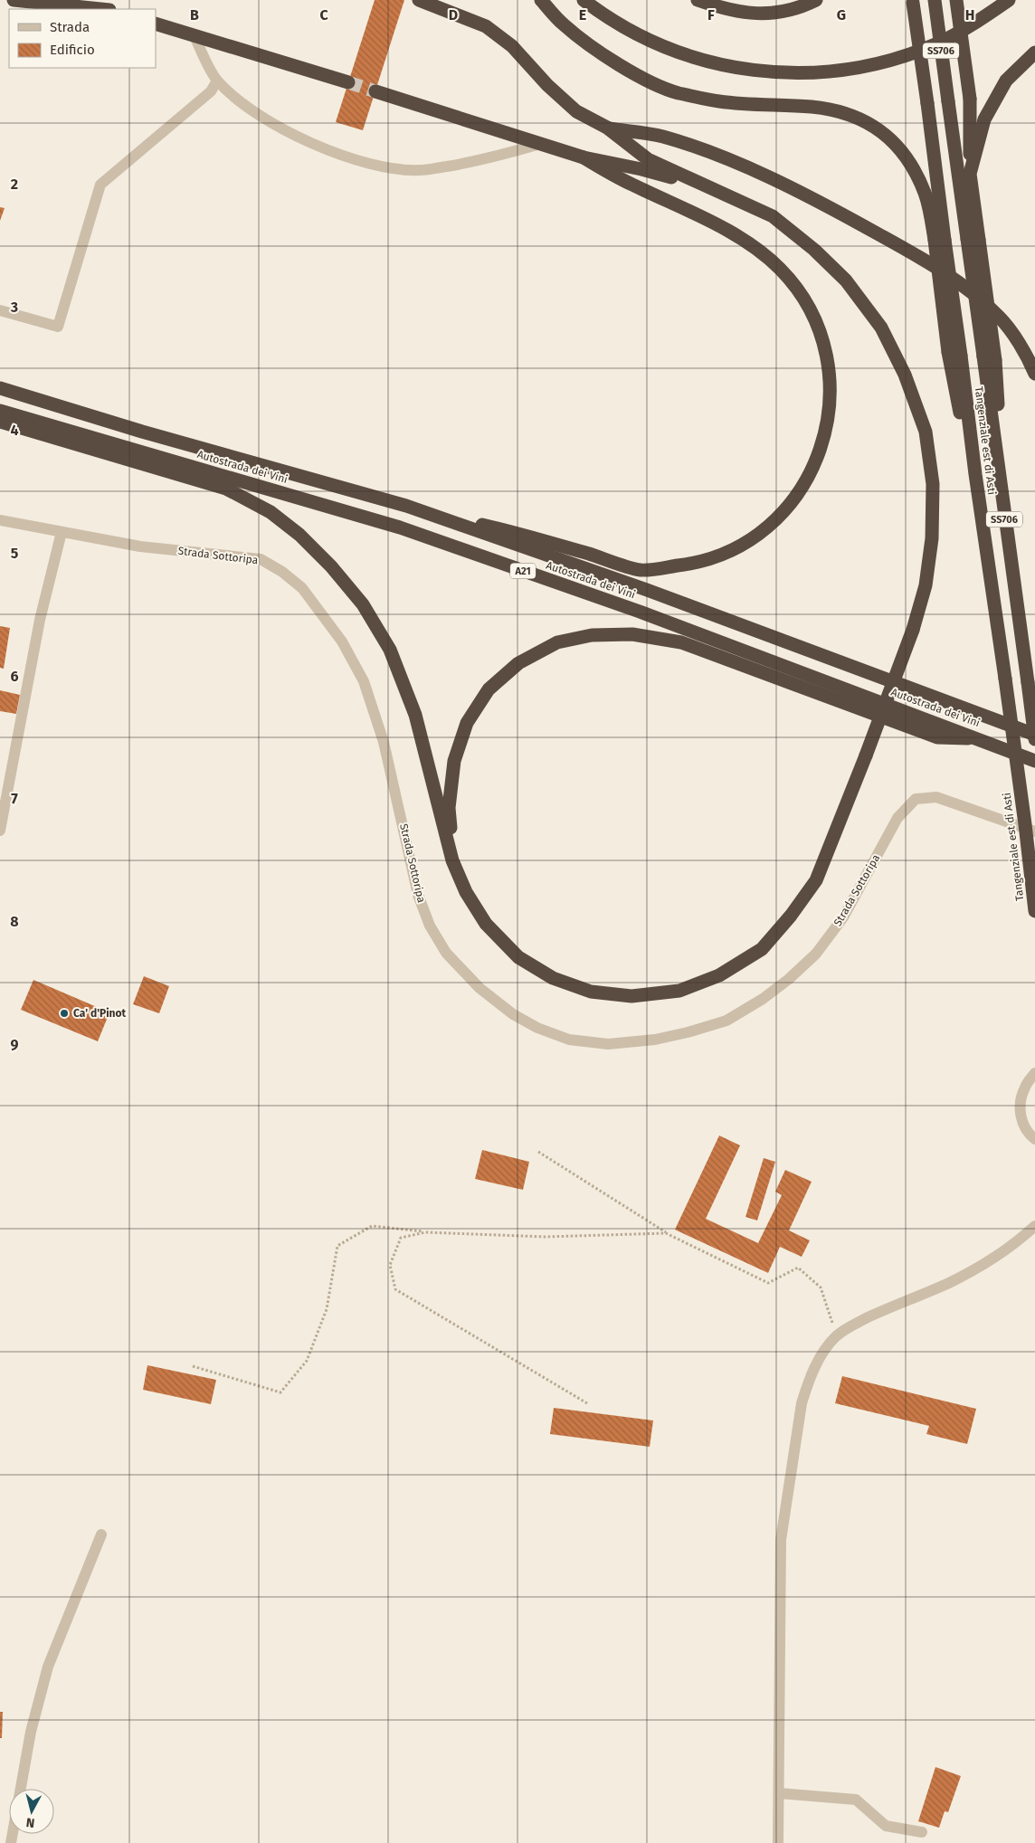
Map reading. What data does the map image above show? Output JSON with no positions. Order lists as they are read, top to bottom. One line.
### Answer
{"streets":{"highway":["SS706","Tangenziale est di Asti","Autostrada dei Vini","A21"],"street":["Strada Sottoripa"]},"places":["Ca' d'Pinot"],"legend":["Strada","Edificio"],"north":"bottom","grid":{"columns":["B","C","D","E","F","G","H"],"rows":["2","3","4","5","6","7","8","9"]}}
